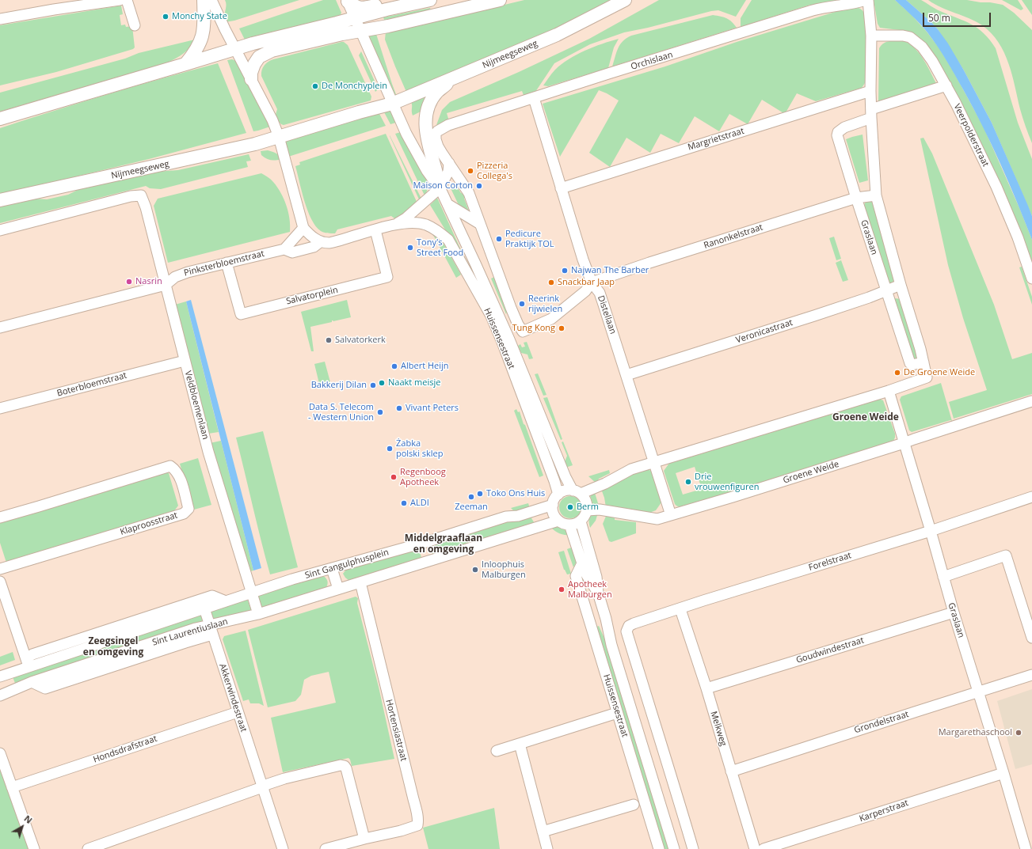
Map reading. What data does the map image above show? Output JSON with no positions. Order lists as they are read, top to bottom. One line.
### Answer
{"streets":{"main road":["Nijmeegseweg"],"street":["Orchislaan","Veerpolderstraat","Margrietstraat","Ranonkelstraat","Graslaan","Pinksterbloemstraat","Salvatorplein","Distellaan","Veronicastraat","Huissensestraat","Boterbloemstraat","Veldbloemenlaan","Groene Weide","Klaproosstraat","Forelstraat","Sint Gangulphusplein","Sint Laurentiuslaan","Goudwindestraat","Akkerwindestraat","Grondelstraat","Melkweg","Hortensiastraat","Hondsdrafstraat","Karperstraat"]},"crossings":[["Nijmeegseweg","Huissensestraat"],["Orchislaan","Distellaan"],["Veerpolderstraat","Graslaan"],["Margrietstraat","Graslaan"],["Margrietstraat","Distellaan"],["Ranonkelstraat","Graslaan"],["Ranonkelstraat","Distellaan"],["Graslaan","Veronicastraat"],["Graslaan","Groene Weide"],["Graslaan","Forelstraat"],["Graslaan","Goudwindestraat"],["Graslaan","Grondelstraat"],["Graslaan","Karperstraat"],["Pinksterbloemstraat","Salvatorplein"],["Pinksterbloemstraat","Huissensestraat"],["Pinksterbloemstraat","Veldbloemenlaan"],["Distellaan","Veronicastraat"],["Distellaan","Groene Weide"],["Huissensestraat","Groene Weide"],["Huissensestraat","Sint Gangulphusplein"],["Boterbloemstraat","Veldbloemenlaan"],["Veldbloemenlaan","Sint Gangulphusplein"],["Veldbloemenlaan","Sint Laurentiuslaan"],["Groene Weide","Sint Gangulphusplein"],["Forelstraat","Melkweg"],["Sint Gangulphusplein","Sint Laurentiuslaan"],["Sint Laurentiuslaan","Akkerwindestraat"],["Goudwindestraat","Melkweg"],["Akkerwindestraat","Hondsdrafstraat"],["Grondelstraat","Melkweg"]],"districts":["Groene Weide","Middelgraaflaan en omgeving","Zeegsingel en omgeving"],"places":["Monchy State","De Monchyplein","Pizzeria Collega's","Maison Corton","Pedicure Praktijk TOL","Tony's Street Food","Najwan The Barber","Nasrin","Snackbar Jaap","Reerink rijwielen","Tung Kong","Salvatorkerk","Albert Heijn","De Groene Weide","Naakt meisje","Bakkerij Dilan","Vivant Peters","Data S. Telecom - Western Union","Żabka polski sklep","Regenboog Apotheek","Drie vrouwenfiguren","Toko Ons Huis","Zeeman","ALDI","Berm","Inloophuis Malburgen","Apotheek Malburgen","Margarethaschool"],"scale_bar":"50 m","north":"top right"}
